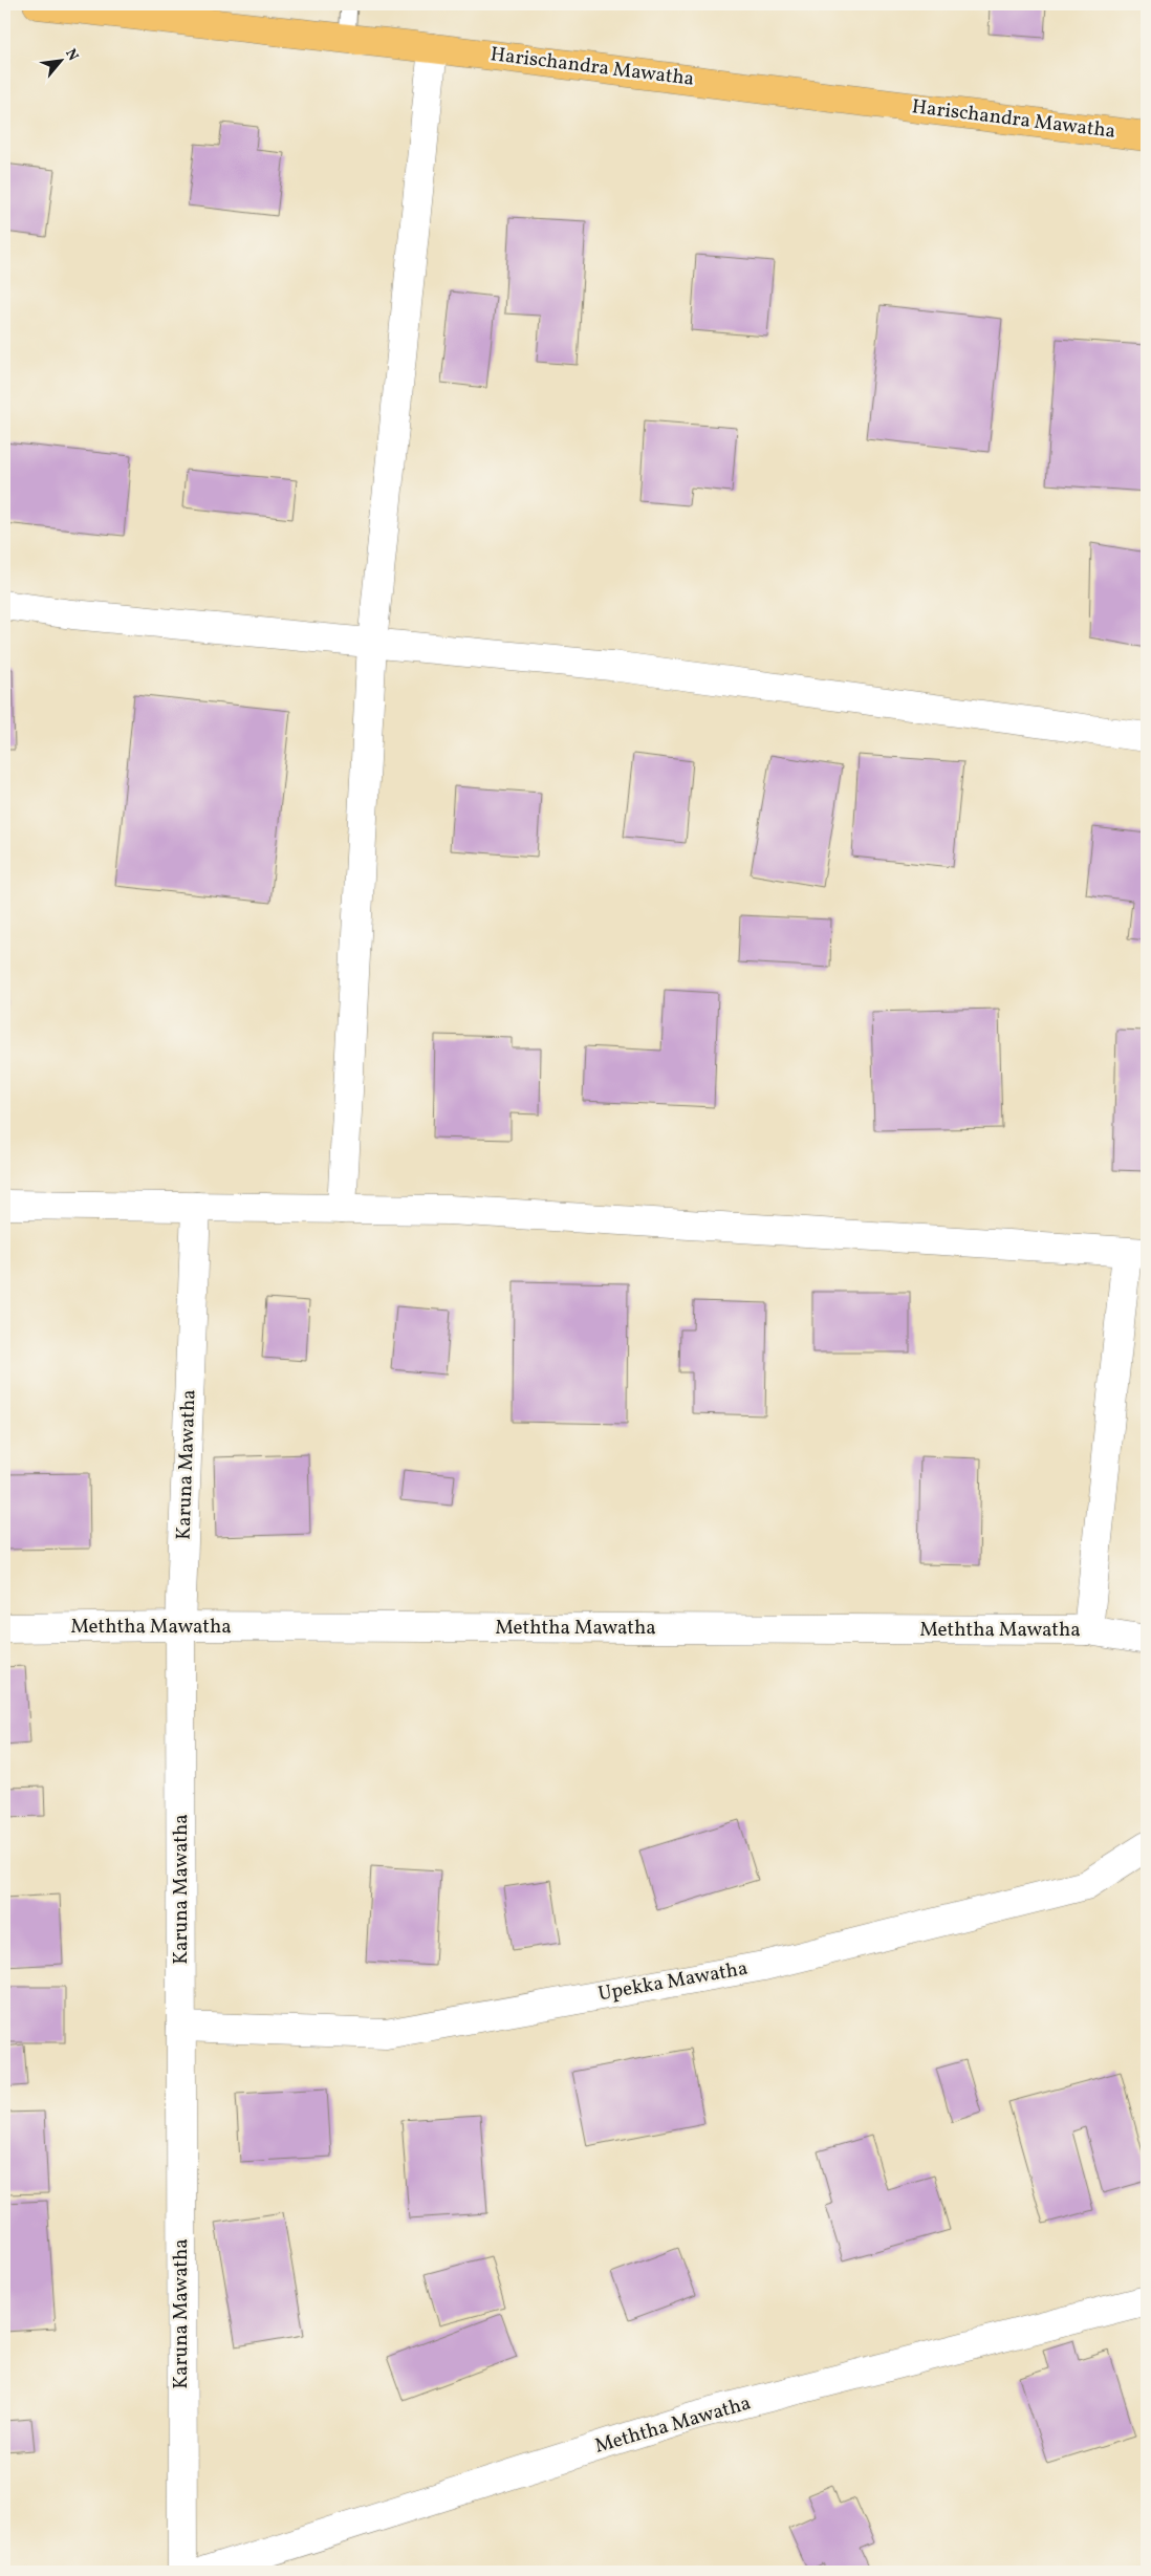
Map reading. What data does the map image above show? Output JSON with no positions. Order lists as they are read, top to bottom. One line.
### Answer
{"streets":{"main road":["Harischandra Mawatha"],"street":["Karuna Mawatha","Meththa Mawatha","Upekka Mawatha"]},"crossings":[["Karuna Mawatha","Meththa Mawatha"],["Karuna Mawatha","Upekka Mawatha"]],"north":"top right"}
